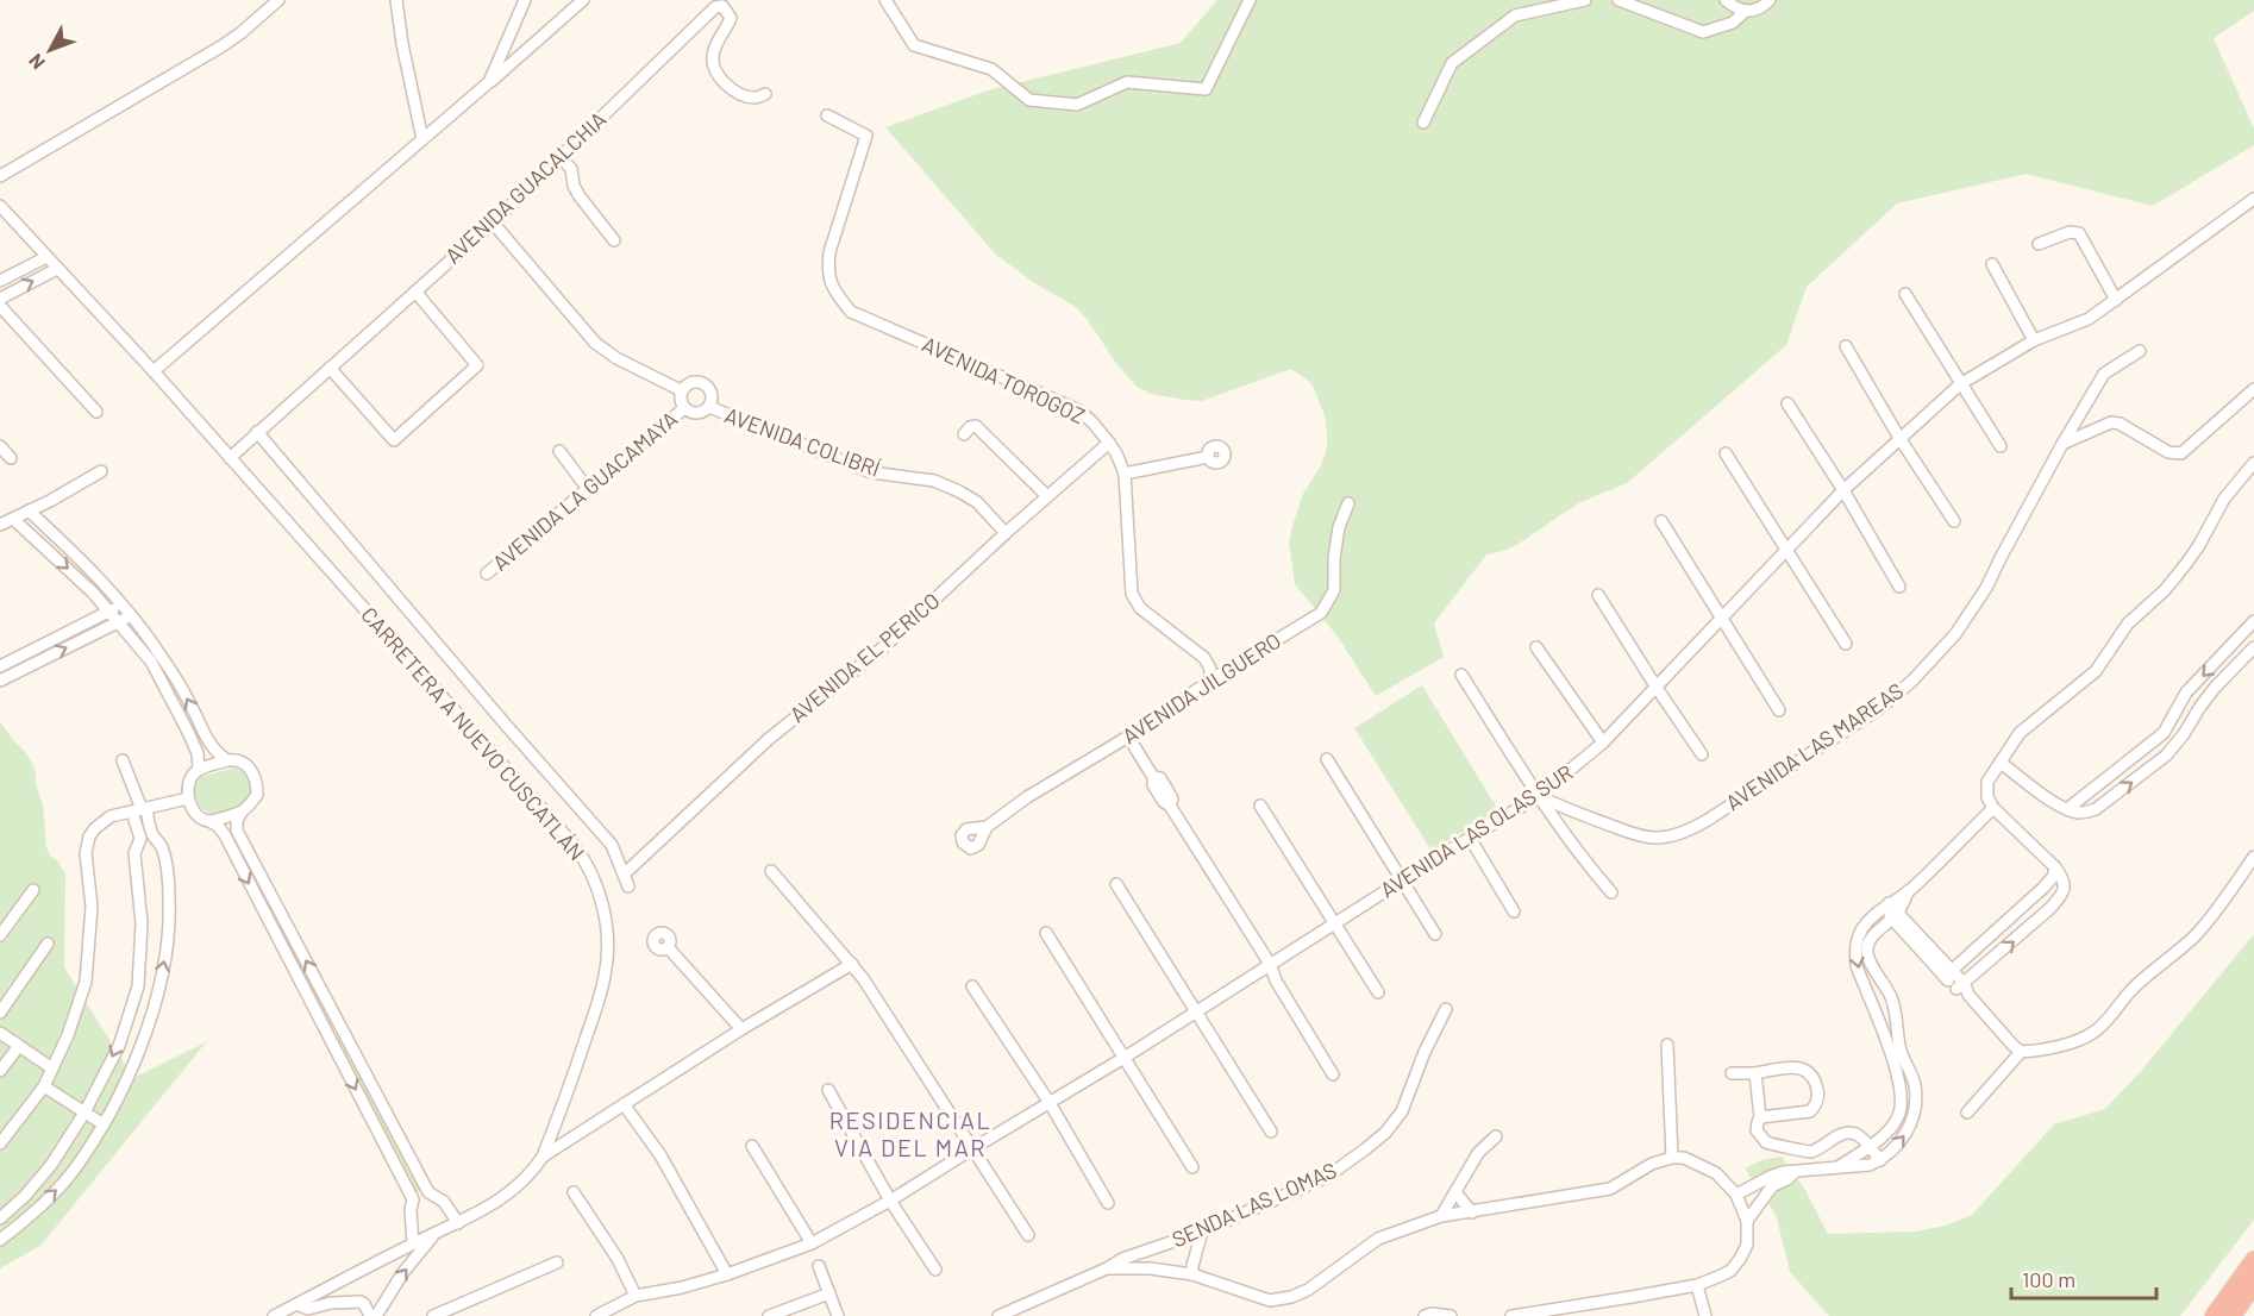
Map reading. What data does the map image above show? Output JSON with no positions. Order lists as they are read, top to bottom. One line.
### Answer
{"streets":{"street":["AVENIDA GUACALCHIA","AVENIDA TOROGOZ","AVENIDA COLIBRÍ","AVENIDA LA GUACAMAYA","AVENIDA EL PERICO","AVENIDA JILGUERO","CARRETERA A NUEVO CUSCATLÁN","AVENIDA LAS MAREAS","AVENIDA LAS OLAS SUR","SENDA LAS LOMAS"]},"crossings":[["AVENIDA GUACALCHIA","CARRETERA A NUEVO CUSCATLÁN"],["AVENIDA TOROGOZ","AVENIDA EL PERICO"],["AVENIDA TOROGOZ","AVENIDA JILGUERO"],["AVENIDA COLIBRÍ","AVENIDA LA GUACAMAYA"],["AVENIDA COLIBRÍ","AVENIDA EL PERICO"],["AVENIDA LAS MAREAS","AVENIDA LAS OLAS SUR"]],"districts":["RESIDENCIAL VIA DEL MAR"],"scale_bar":"100 m","north":"bottom left"}
